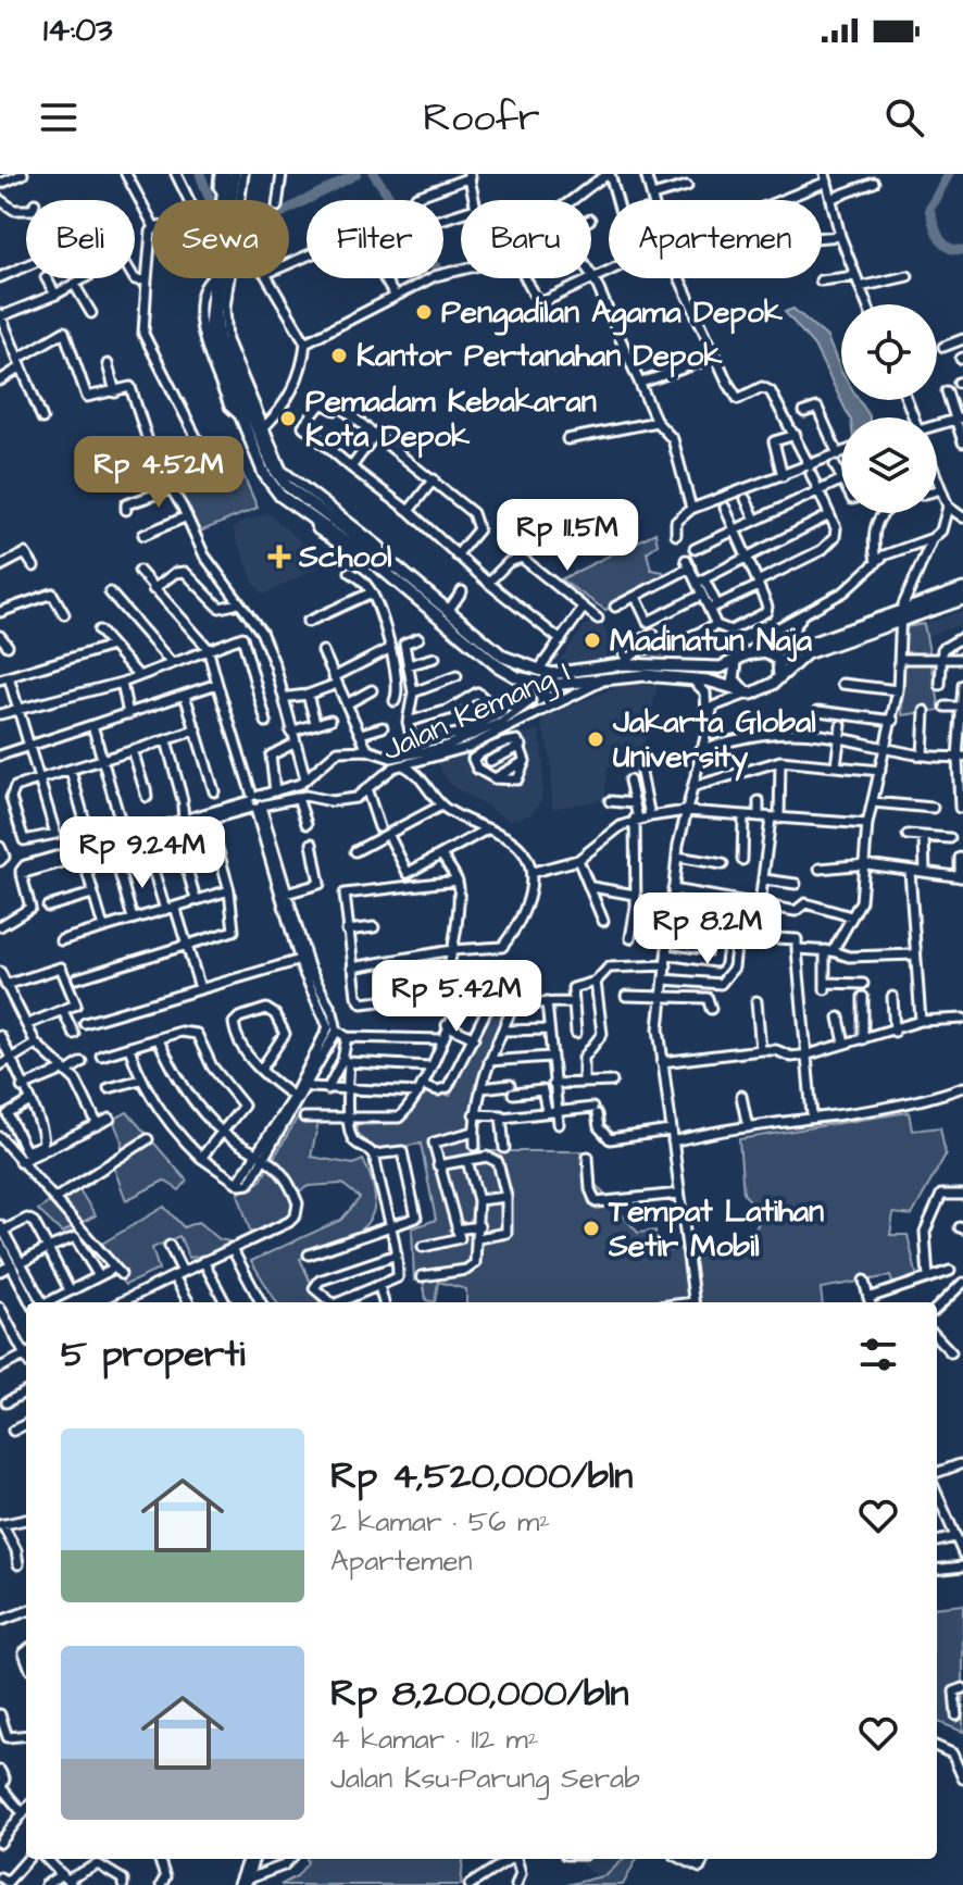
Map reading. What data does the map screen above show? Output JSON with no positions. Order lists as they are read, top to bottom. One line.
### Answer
{"streets":{"street":["Jalan Kemang I"]},"places":{"other":["Pengadilan Agama Depok","Kantor Pertanahan Depok","Pemadam Kebakaran Kota Depok","Madinatun Naja","Jakarta Global University","Tempat Latihan Setir Mobil"],"health":["School"]},"page":{"status":"14:03","header":"Roofr","chip":["Beli","Sewa","Filter","Baru","Apartemen"],"price":["Rp 4.52M","Rp 11.5M","Rp 9.24M","Rp 8.2M","Rp 5.42M"],"heading":"5 properti","list":[{"name":"Rp 4,520,000/bln","note":"2 kamar · 56 m² · Apartemen"},{"name":"Rp 8,200,000/bln","note":"4 kamar · 112 m² · Jalan Ksu-Parung Serab"}]}}
